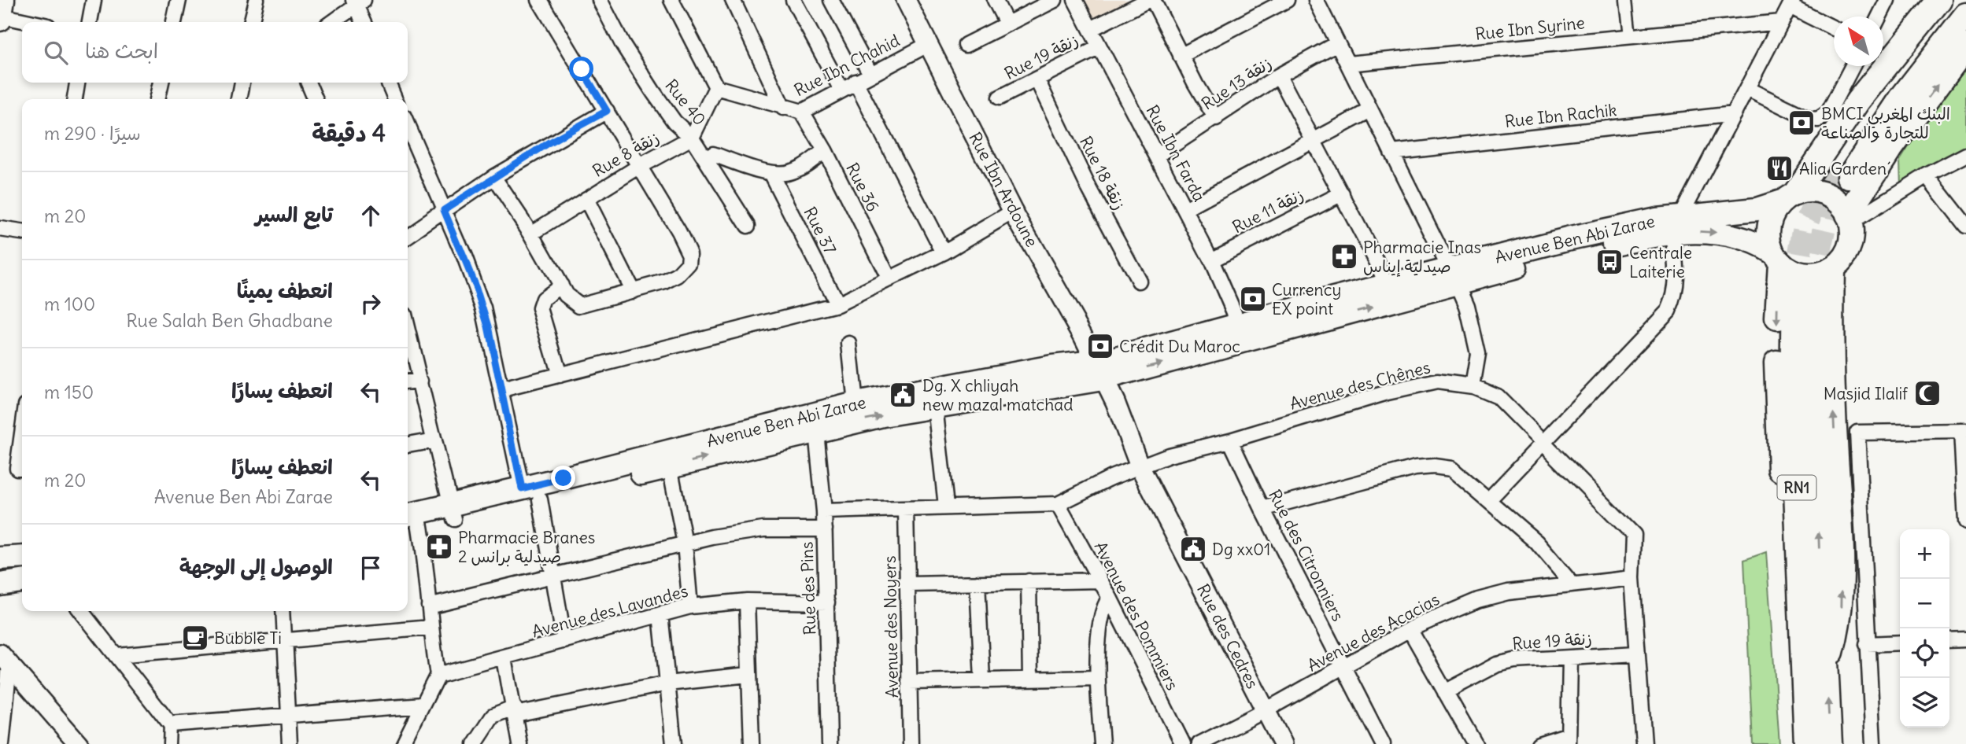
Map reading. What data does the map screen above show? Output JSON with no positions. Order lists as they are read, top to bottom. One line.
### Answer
{"streets":{"highway":["RN1"],"main road":["Avenue Ben Abi Zarae"],"street":["Rue Ibn Syrine","Rue 19 زنقة","Rue Ibn Chahid","Rue 13 زنقة","Rue 40","Rue Ibn Rachik","Rue Ibn Farda","Rue 8 زنقة","Rue 18 زنقة","Rue 36","Rue Ibn Ardoune","Rue 11 زنقة","Rue 37","Avenue des Chênes","Rue des Citronniers","Rue des Pins","Avenue des Lavandes","Avenue des Pommiers","Avenue des Noyers","Avenue des Acacias","Rue des Cedres"]},"crossings":[["Rue 19 زنقة","Rue Ibn Farda"],["Rue 19 زنقة","Rue 18 زنقة"],["Rue Ibn Chahid","Rue 36"],["Rue Ibn Chahid","Rue Ibn Ardoune"],["Rue 13 زنقة","Rue Ibn Farda"],["Rue 40","Rue 8 زنقة"],["Rue Ibn Farda","Rue 11 زنقة"],["Rue Ibn Farda","Avenue Ben Abi Zarae"],["Rue Ibn Ardoune","Avenue Ben Abi Zarae"],["Rue Ibn Ardoune","Rue des Cedres"],["Avenue Ben Abi Zarae","Rue des Pins"],["Avenue Ben Abi Zarae","Rue des Cedres"],["Avenue des Chênes","Rue des Citronniers"],["Avenue des Chênes","Avenue des Pommiers"],["Avenue des Chênes","Avenue des Acacias"],["Avenue des Chênes","Rue des Cedres"],["Rue des Citronniers","Avenue des Acacias"],["Rue des Pins","Avenue des Lavandes"],["Avenue des Acacias","Rue des Cedres"]],"places":{"bank":["BMCI البنك المغربي للتجارة والصناعة","Currency EX point","Crédit Du Maroc"],"restaurant":["Alia Garden´"],"pharmacy":["Pharmacie Inas صيدلية إيناس","Pharmacie Branes 2 صيدلية برانس"],"bus stop":["Centrale Laiterie"],"mosque":["Masjid Ilalif"],"public building":["Dg. X chliyah new mazal matchad","Dg xx01"],"cafe":["Bubble Ti"]},"north":"top left","page":{"search":"ابحث هنا","heading":["4 دقيقة","سيرًا · 290 m"],"list":[["تابع السير","20 m"],["انعطف يمينًا","Rue Salah Ben Ghadbane","100 m"],["انعطف يسارًا","150 m"],["انعطف يسارًا","Avenue Ben Abi Zarae","20 m"],"الوصول إلى الوجهة"],"map_buttons":["+","−"]}}
